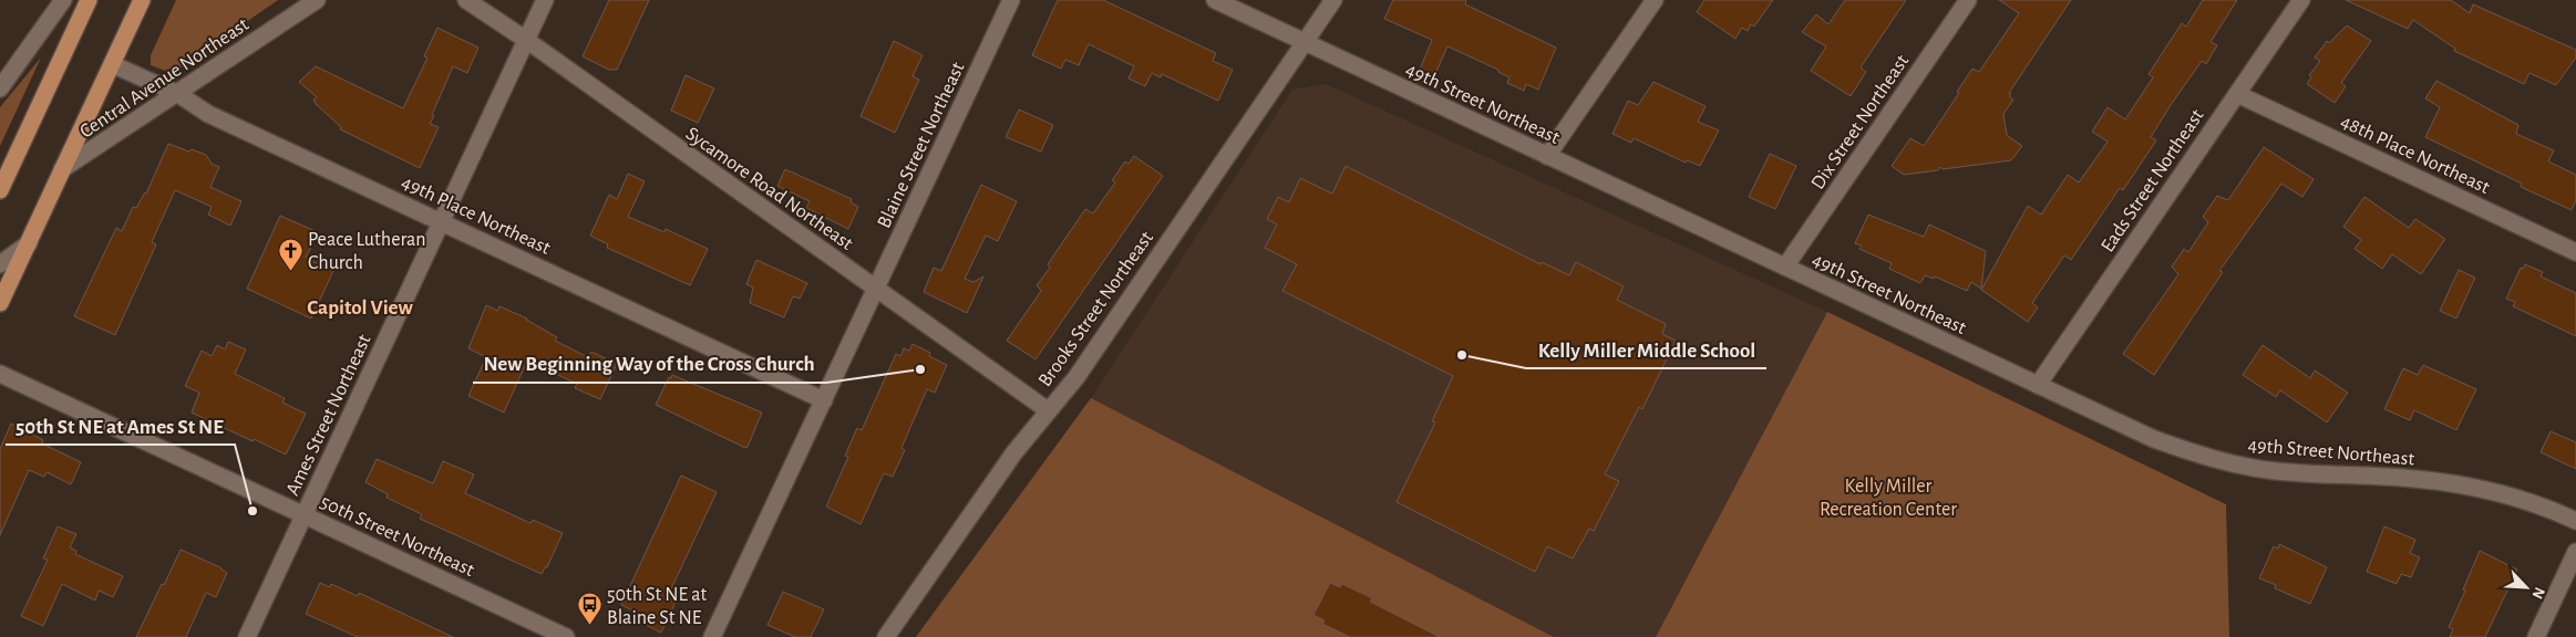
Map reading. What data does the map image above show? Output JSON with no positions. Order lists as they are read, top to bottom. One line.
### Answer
{"streets":{"street":["Central Avenue Northeast","49th Street Northeast","Dix Street Northeast","Blaine Street Northeast","48th Place Northeast","Eads Street Northeast","Sycamore Road Northeast","49th Place Northeast","Brooks Street Northeast","Ames Street Northeast","50th Street Northeast"]},"crossings":[["Central Avenue Northeast","49th Place Northeast"],["49th Street Northeast","Dix Street Northeast"],["49th Street Northeast","Eads Street Northeast"],["49th Street Northeast","Brooks Street Northeast"],["Blaine Street Northeast","Sycamore Road Northeast"],["Blaine Street Northeast","49th Place Northeast"],["48th Place Northeast","Eads Street Northeast"],["Sycamore Road Northeast","Brooks Street Northeast"],["Sycamore Road Northeast","Ames Street Northeast"],["49th Place Northeast","Ames Street Northeast"],["Ames Street Northeast","50th Street Northeast"]],"districts":["Capitol View"],"parks":["Kelly Miller Recreation Center"],"places":{"church":["Peace Lutheran Church"],"other":["Kelly Miller Middle School","New Beginning Way of the Cross Church","50th St NE at Ames St NE"],"bus stop":["50th St NE at Blaine St NE"]},"north":"bottom right"}
